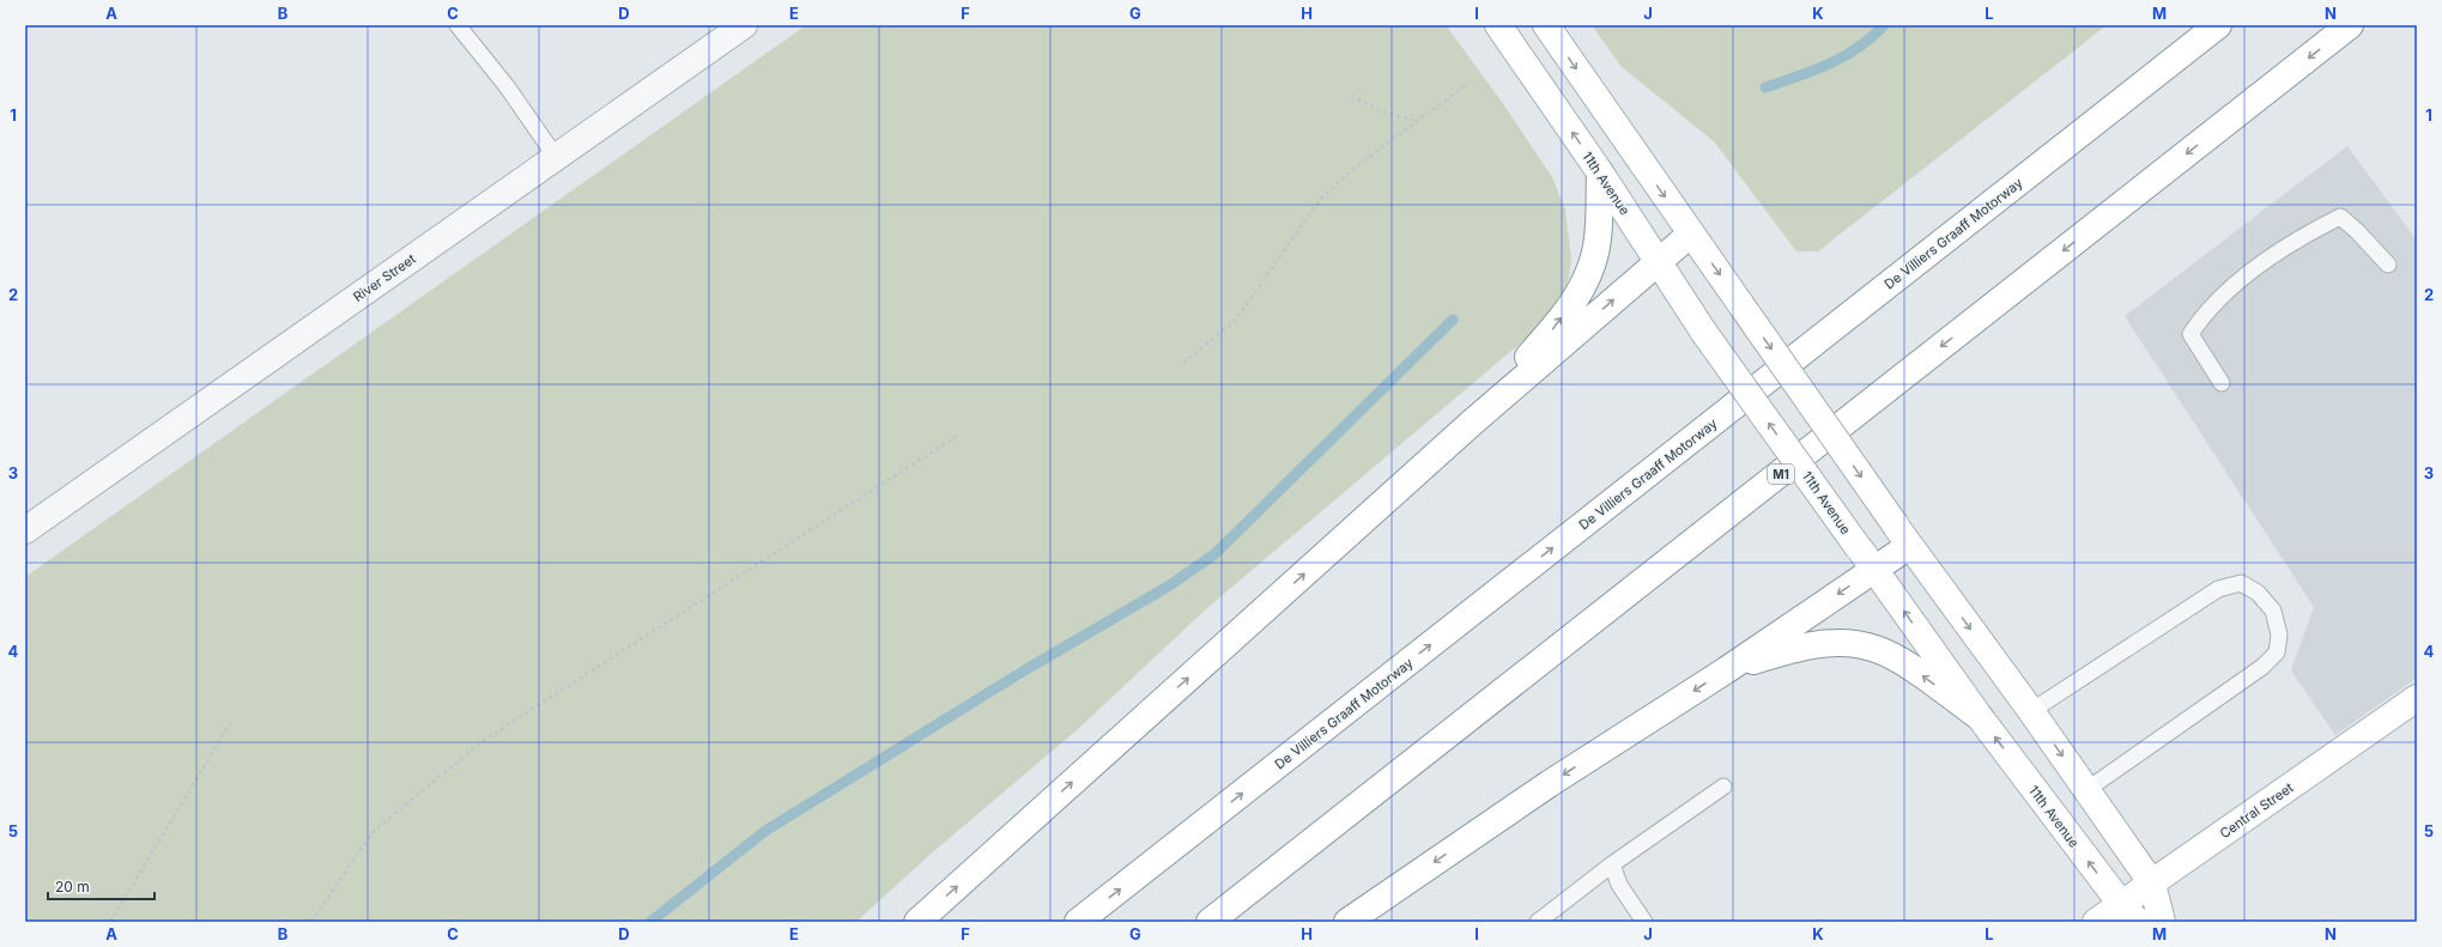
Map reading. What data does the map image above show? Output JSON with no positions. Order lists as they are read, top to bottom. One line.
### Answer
{"streets":{"main road":["11th Avenue","De Villiers Graaff Motorway","M1","Central Street"],"street":["River Street"]},"crossings":[["11th Avenue","Central Street"]],"scale_bar":"20 m","grid":{"columns":["A","B","C","D","E","F","G","H","I","J","K","L","M","N"],"rows":["1","2","3","4","5"]}}
